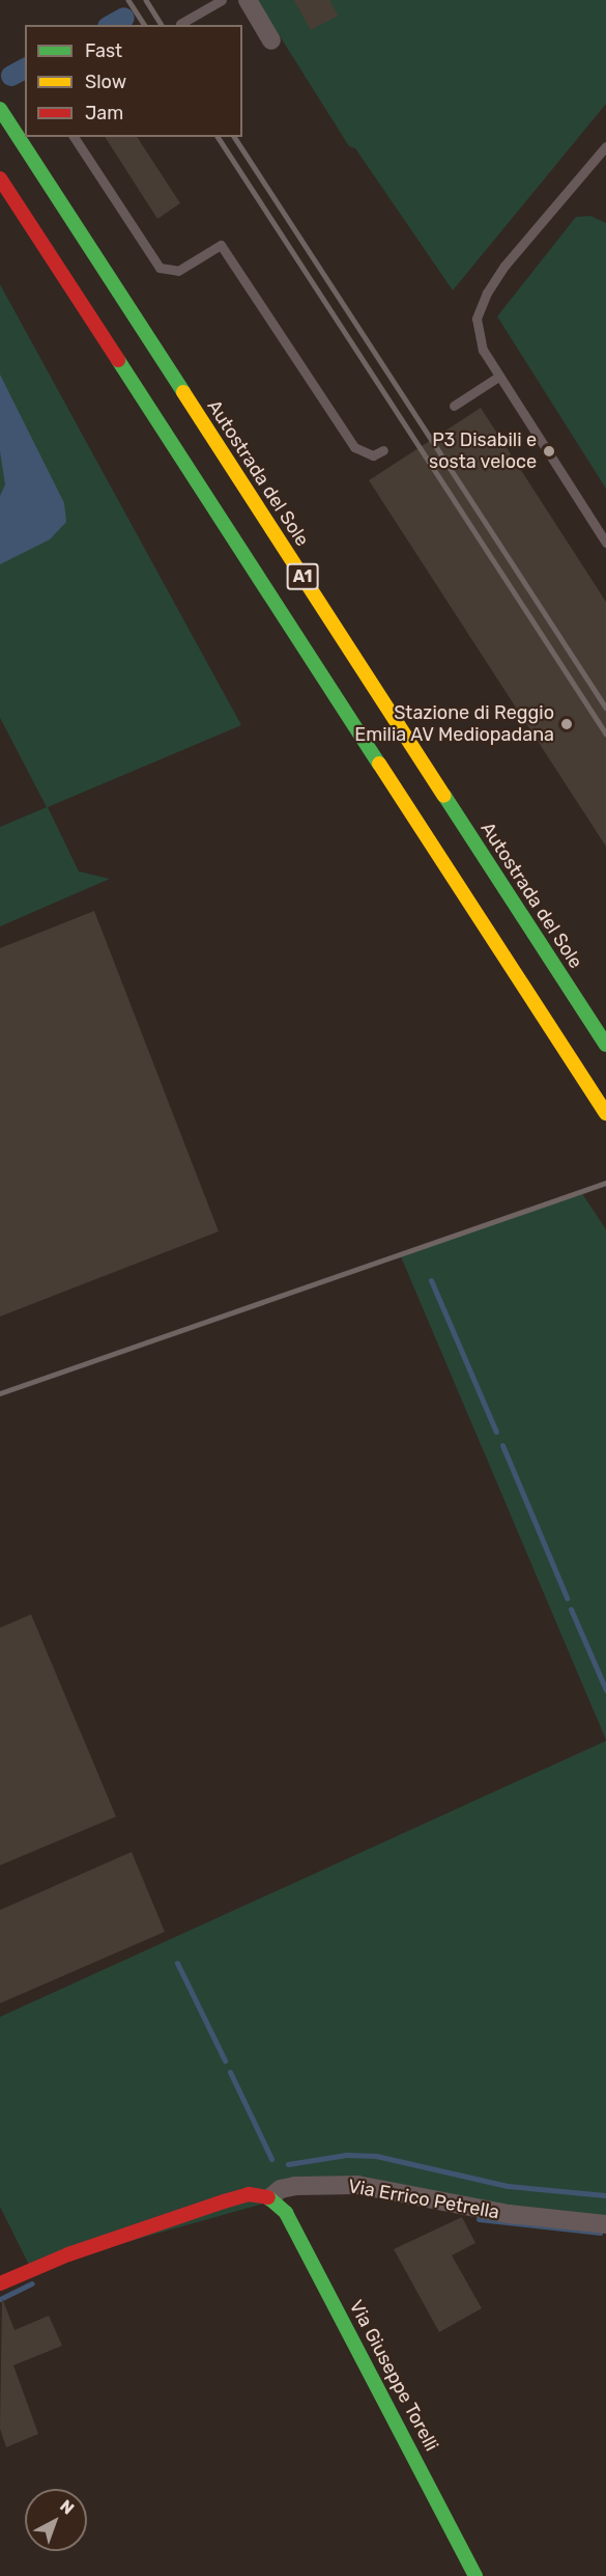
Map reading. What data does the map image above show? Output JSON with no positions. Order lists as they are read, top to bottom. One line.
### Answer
{"streets":{"main road":["Autostrada del Sole","A1","Via Errico Petrella","Via Giuseppe Torelli"]},"crossings":[["Via Errico Petrella","Via Giuseppe Torelli"]],"places":["P3 Disabili e sosta veloce","Stazione di Reggio Emilia AV Mediopadana"],"legend":["Fast","Slow","Jam"],"north":"top right"}
